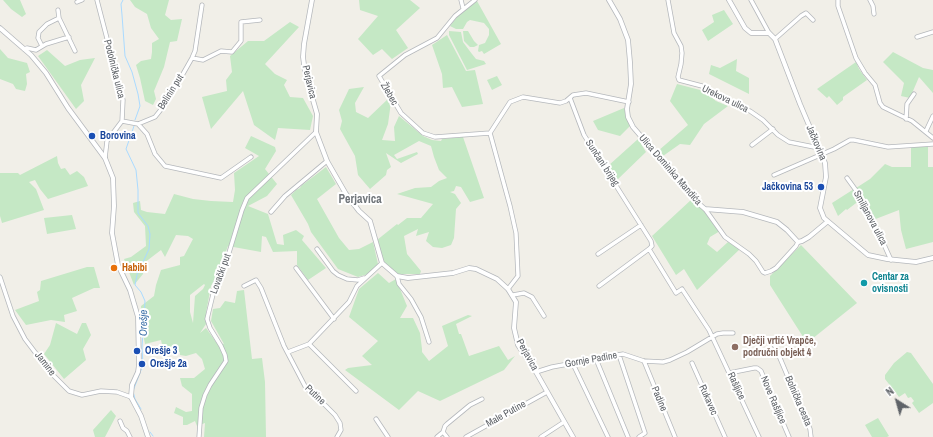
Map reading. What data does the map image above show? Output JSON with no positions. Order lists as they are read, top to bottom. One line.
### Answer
{"streets":{"street":["Podolnička ulica","Perjavica","Belinin put","Žlebec","Urekova ulica","Jačkovina","Sunčani brijeg","Ulica Dominika Mandića","Smiljanova ulica","Lovački put","Gornje Padine","Jamine","Rašljice","Putine","Padine","Rukavec","Nove Rašljice","Bolnička cesta","Male Putine"]},"crossings":[["Perjavica","Lovački put"],["Perjavica","Gornje Padine"],["Perjavica","Male Putine"],["Urekova ulica","Jačkovina"],["Sunčani brijeg","Gornje Padine"],["Sunčani brijeg","Rašljice"],["Gornje Padine","Rašljice"],["Gornje Padine","Padine"],["Rašljice","Nove Rašljice"]],"districts":["Perjavica"],"water":["Orešje"],"places":["Borovina","Jačkovina 53","Habibi","Centar za ovisnosti","Dječji vrtić Vrapče, područni objekt 4","Orešje 3","Orešje 2a"],"north":"top left"}
